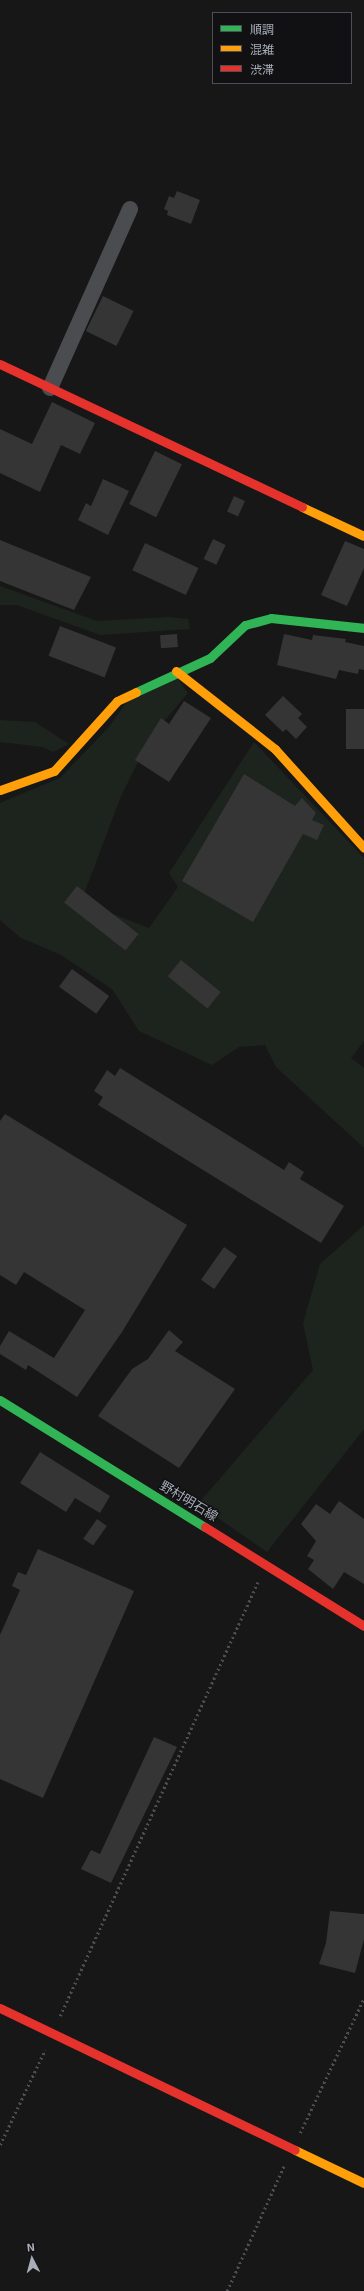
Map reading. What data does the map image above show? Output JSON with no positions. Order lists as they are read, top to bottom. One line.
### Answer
{"streets":{"street":["野村明石線"]},"legend":["順調","混雑","渋滞"],"north":"top"}
